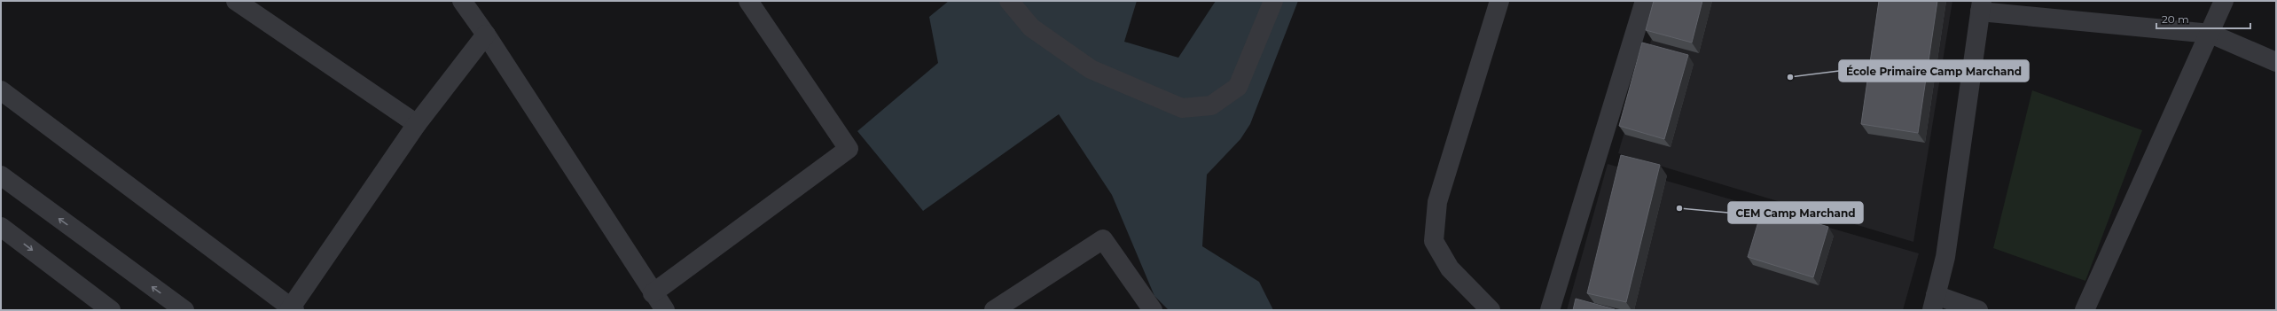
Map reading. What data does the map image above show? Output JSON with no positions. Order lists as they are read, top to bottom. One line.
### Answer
{"places":["École Primaire Camp Marchand","CEM Camp Marchand"],"scale_bar":"20 m"}
